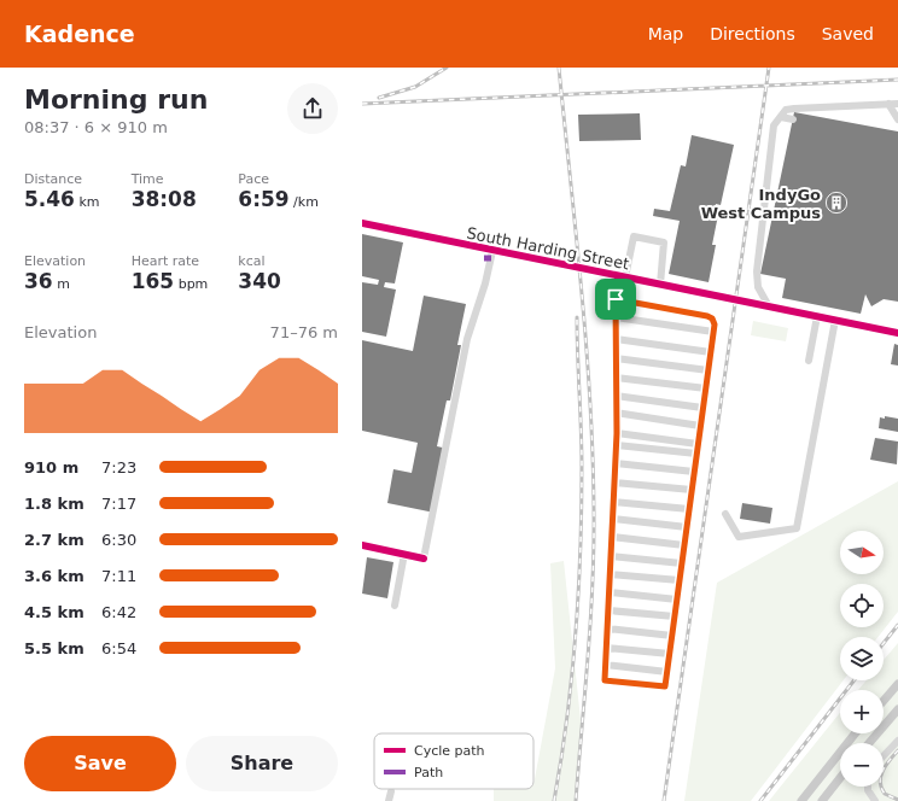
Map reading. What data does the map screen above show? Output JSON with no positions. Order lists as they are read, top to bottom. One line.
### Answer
{"streets":{"street":["South Harding Street"]},"places":{"building":["IndyGo West Campus"]},"legend":["Cycle path","Path"],"north":"right","page":{"header":"Kadence","nav":["Map","Directions","Saved"],"heading":["Morning run","08:37 · 6 × 910 m"],"stats":[["Distance","5.46 km"],["Time","38:08"],["Pace","6:59 /km"],["Elevation","36 m"],["Heart rate","165 bpm"],["kcal","340"]],"chart":["Elevation","71–76 m"],"list":[{"name":"910 m","note":"7:23"},{"name":"1.8 km","note":"7:17"},{"name":"2.7 km","note":"6:30"},{"name":"3.6 km","note":"7:11"},{"name":"4.5 km","note":"6:42"},{"name":"5.5 km","note":"6:54"}],"map_buttons":["+","−"],"buttons":["Save","Share"]}}
